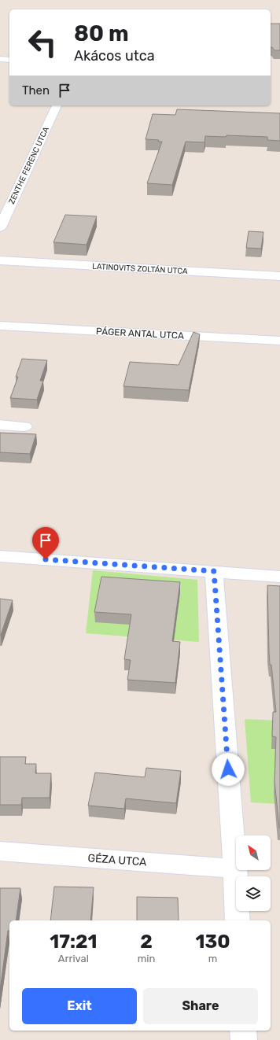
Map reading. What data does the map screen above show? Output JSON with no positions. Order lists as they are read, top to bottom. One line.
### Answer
{"streets":{"street":["ZENTHE FERENC UTCA","LATINOVITS ZOLTÁN UTCA","PÁGER ANTAL UTCA","GÉZA UTCA"]},"north":"top left","page":{"turn":["80 m","Akácos utca"],"then":"Then","eta":["17:21","Arrival","2","min","130","m"],"buttons":["Exit","Share"]}}
